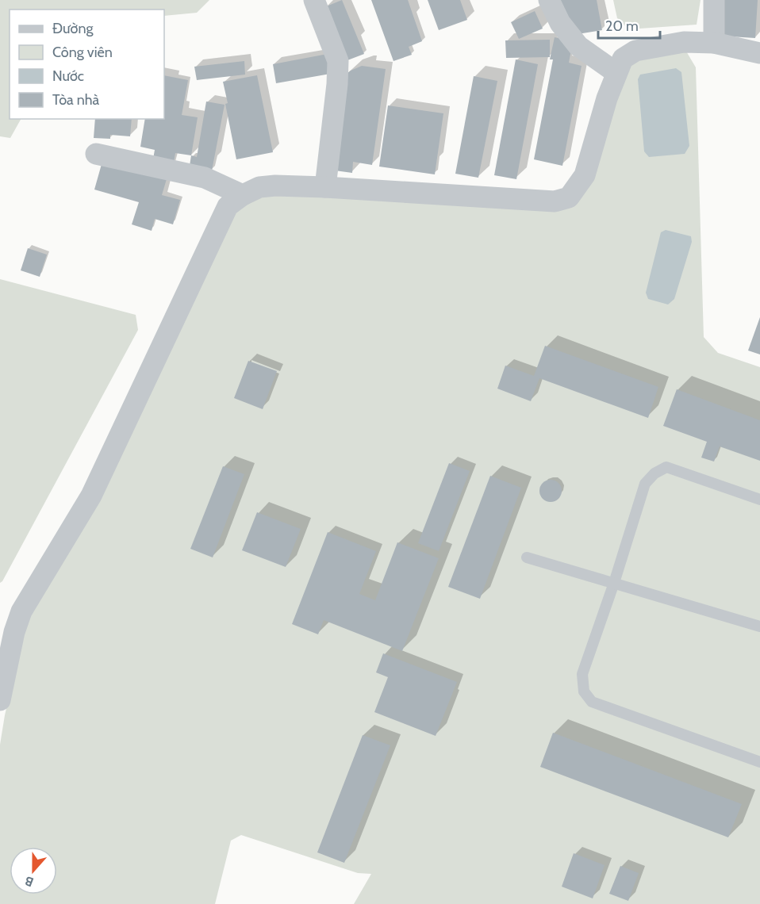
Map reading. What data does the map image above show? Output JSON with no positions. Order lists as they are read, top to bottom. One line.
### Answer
{"legend":["Đường","Công viên","Nước","Tòa nhà"],"scale_bar":"20 m","north":"bottom"}
